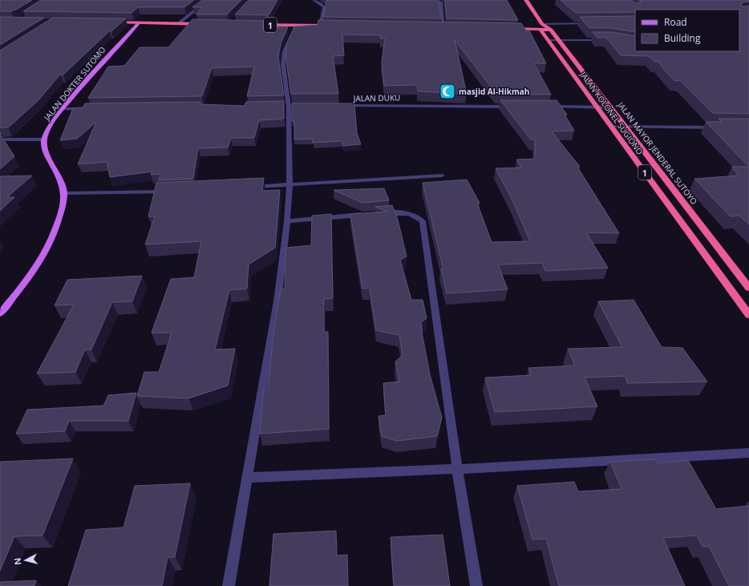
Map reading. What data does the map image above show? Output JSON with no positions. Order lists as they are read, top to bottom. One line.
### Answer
{"streets":{"highway":["1","JALAN KOLONEL SUGIONO","JALAN MAYOR JENDERAL SUTOYO"],"main road":["JALAN DOKTER SUTOMO"],"street":["JALAN DUKU"]},"crossings":[["1","JALAN KOLONEL SUGIONO"],["1","JALAN MAYOR JENDERAL SUTOYO"],["JALAN KOLONEL SUGIONO","JALAN MAYOR JENDERAL SUTOYO"]],"places":{"mosque":["masjid Al-Hikmah"]},"legend":["Road","Building"],"north":"left"}
